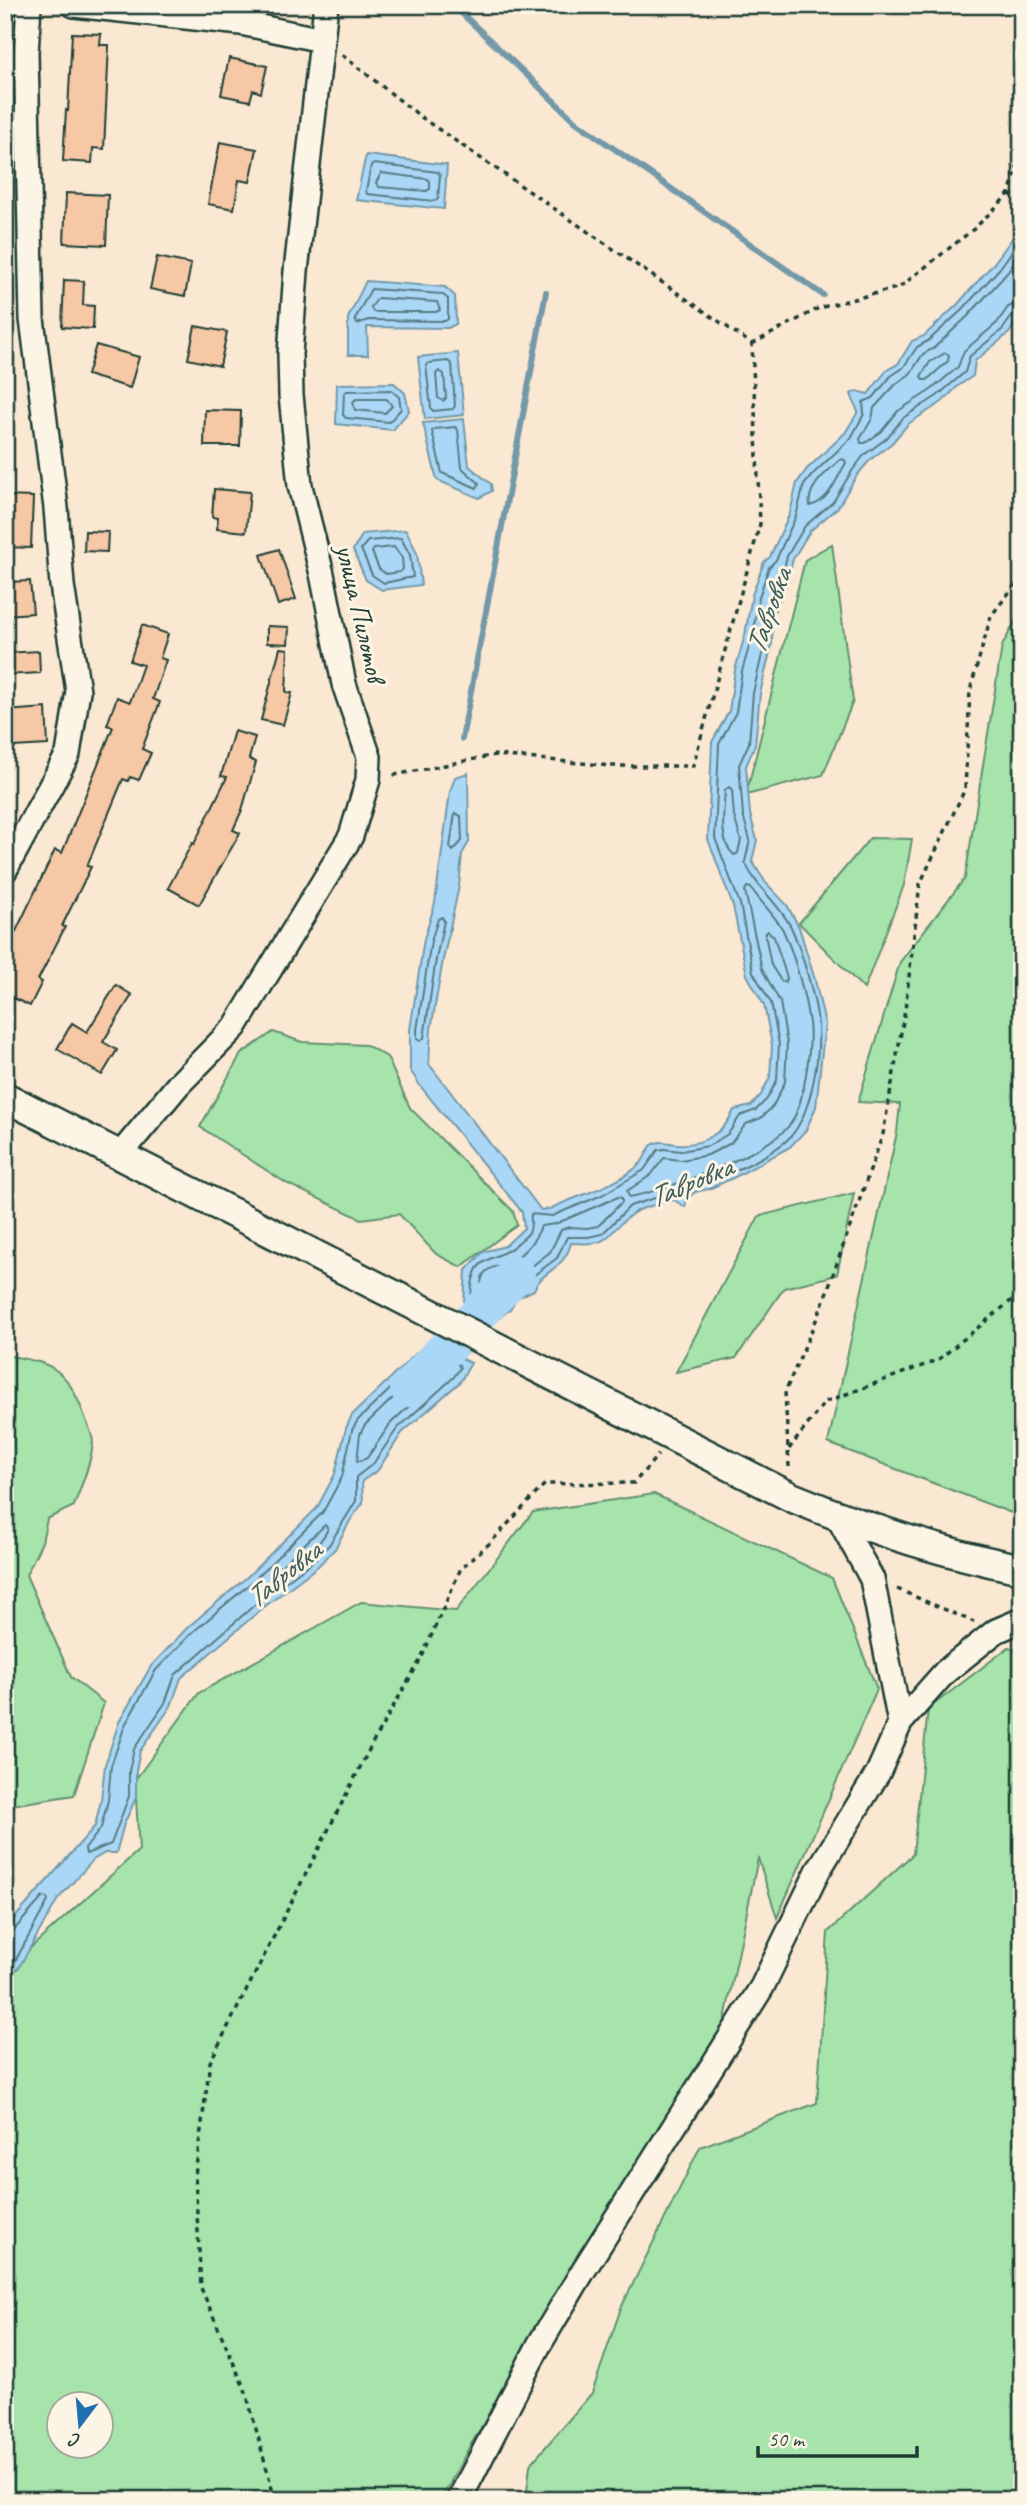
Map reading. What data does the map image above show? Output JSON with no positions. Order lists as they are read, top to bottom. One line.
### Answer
{"streets":{"street":["улица Пилотов"]},"water":["Тавровка"],"scale_bar":"50 m","north":"bottom"}
